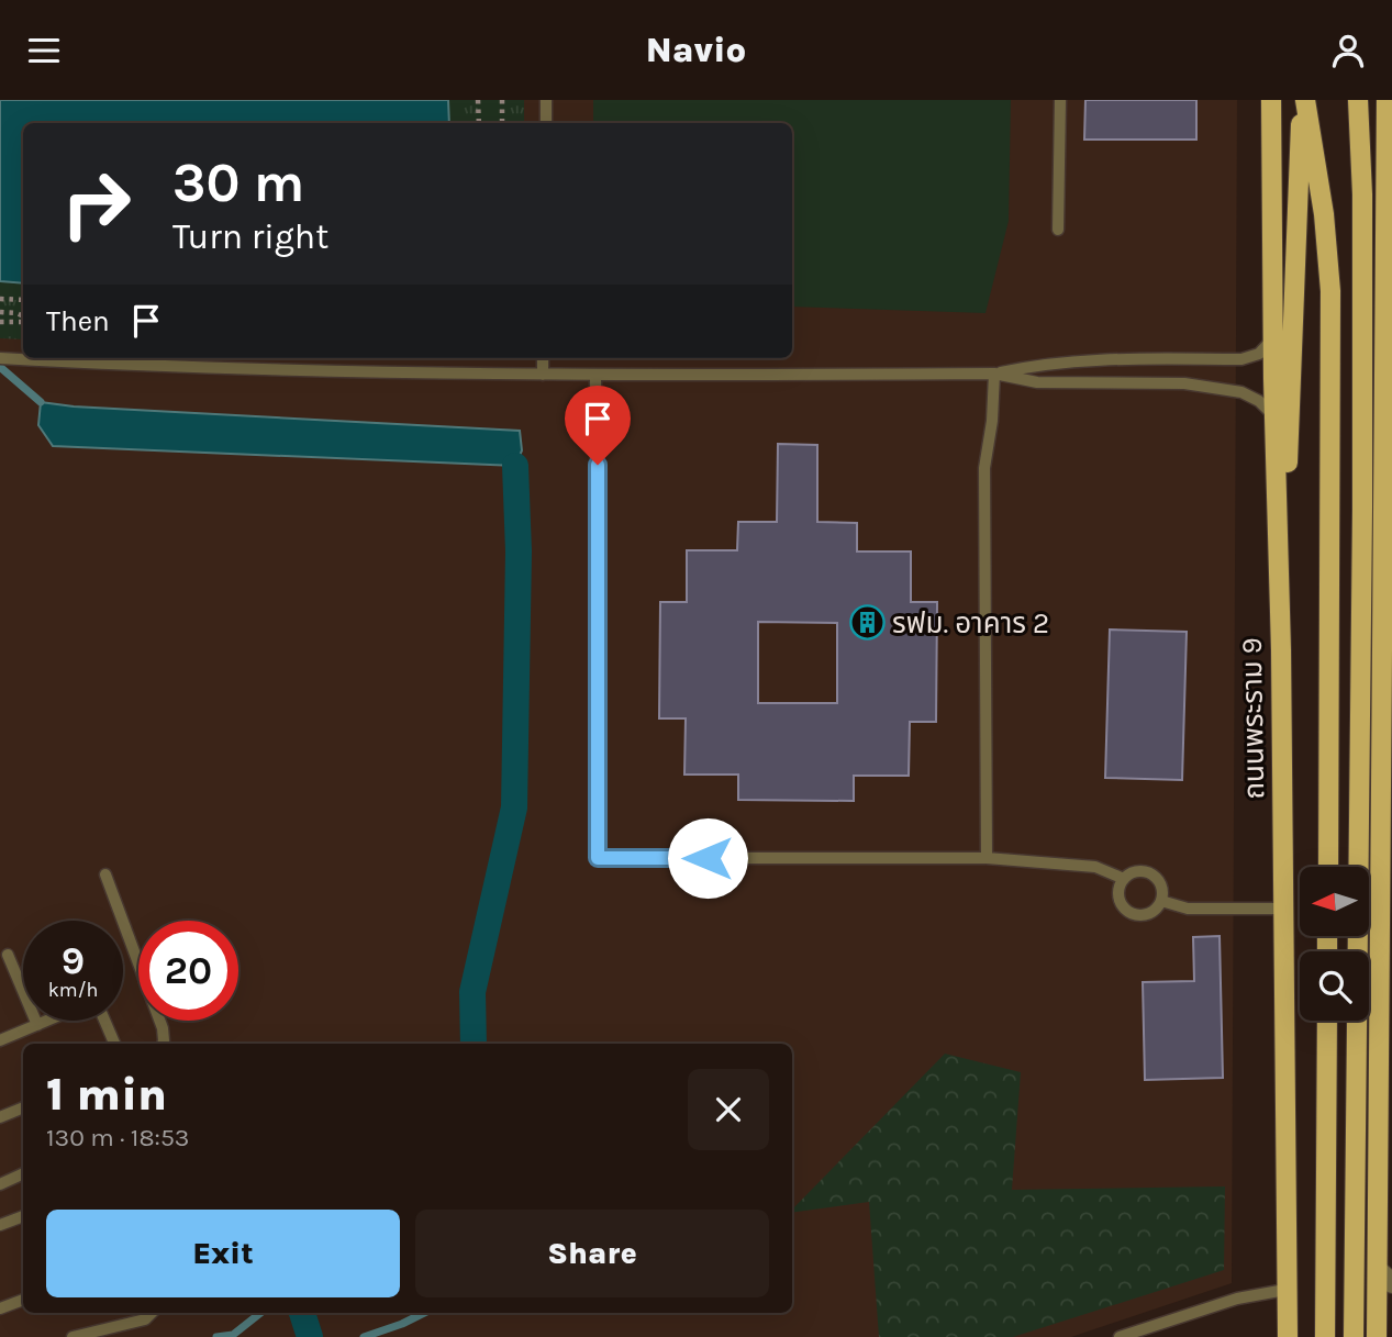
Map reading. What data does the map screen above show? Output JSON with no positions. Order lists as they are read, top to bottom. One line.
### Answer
{"streets":{"main road":["ถนนพระราม 9"]},"places":{"building":["รฟม. อาคาร 2"]},"north":"left","page":{"header":"Navio","turn":["30 m","Turn right"],"then":"Then","speed":"9 km/h","limit":"20","heading":["1 min","130 m · 18:53"],"buttons":["Exit","Share"]}}
